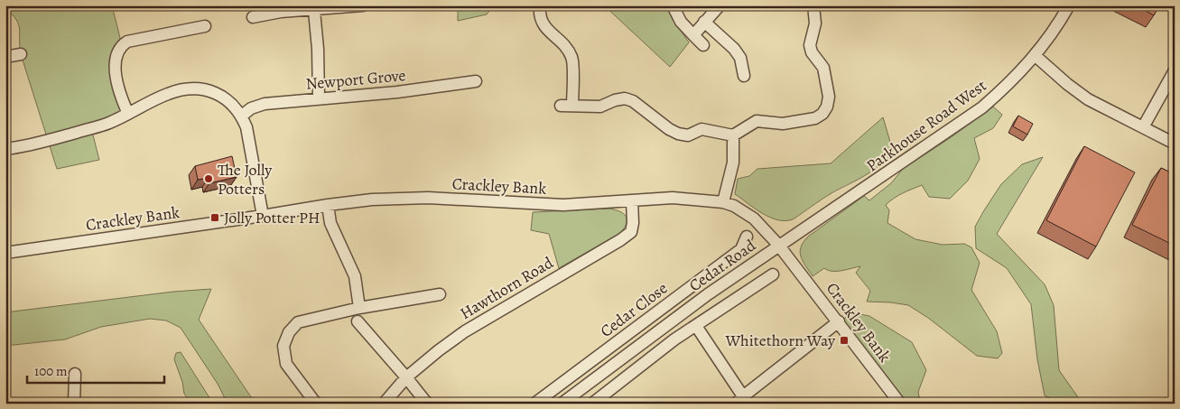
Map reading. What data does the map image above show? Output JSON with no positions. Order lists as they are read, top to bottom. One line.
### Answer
{"streets":{"street":["Newport Grove","Parkhouse Road West","Crackley Bank","Cedar Road","Hawthorn Road","Cedar Close"]},"crossings":[["Parkhouse Road West","Crackley Bank"],["Parkhouse Road West","Cedar Road"],["Crackley Bank","Cedar Road"],["Crackley Bank","Hawthorn Road"]],"places":{"other":["The Jolly Potters"],"transit":["Jolly Potter PH","Whitethorn Way"]},"scale_bar":"100 m"}
